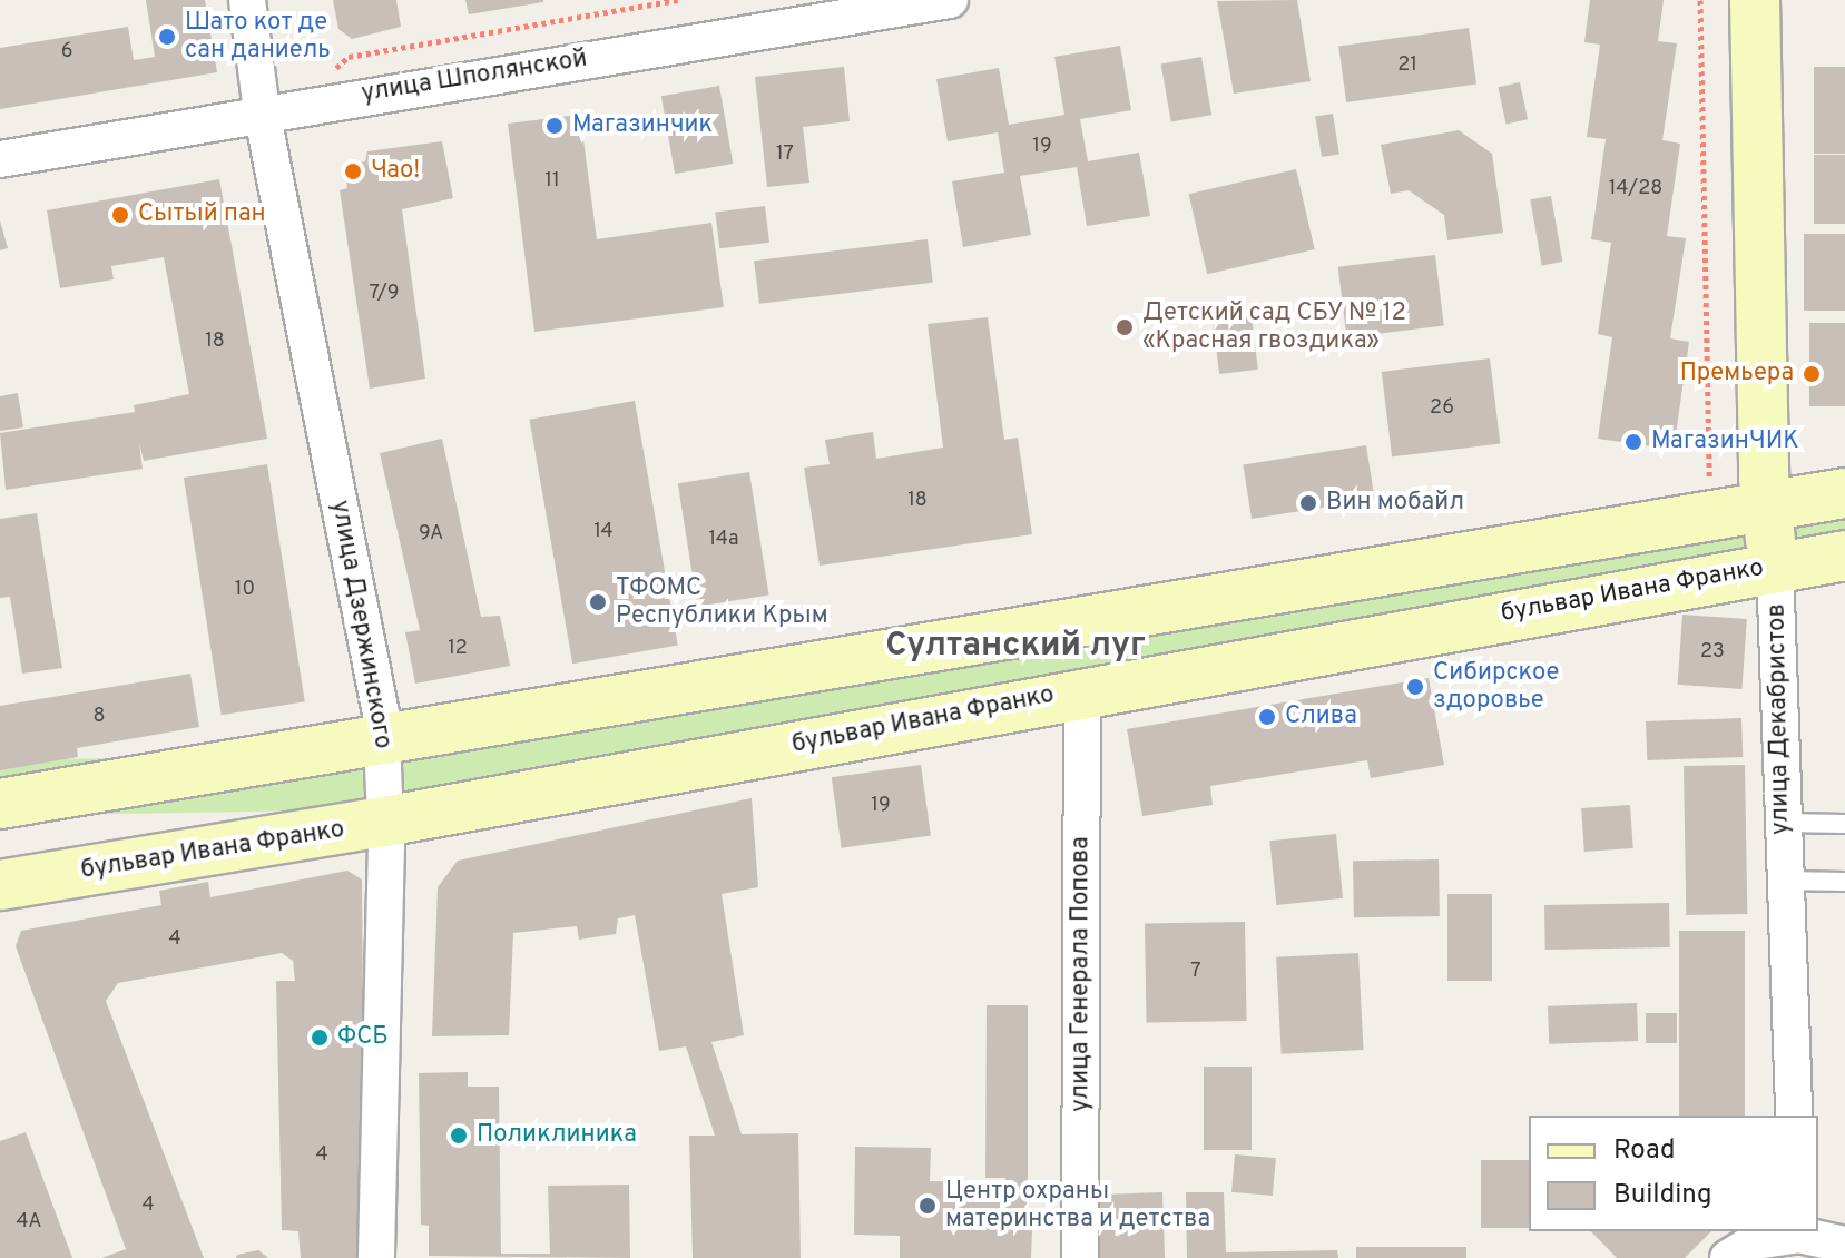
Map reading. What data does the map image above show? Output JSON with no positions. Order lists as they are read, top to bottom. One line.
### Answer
{"streets":{"street":["улица Шполянской","бульвар Ивана Франко","улица Дзержинского","улица Декабристов","улица Генерала Попова"]},"crossings":[["улица Шполянской","улица Дзержинского"],["бульвар Ивана Франко","улица Дзержинского"],["бульвар Ивана Франко","улица Декабристов"],["бульвар Ивана Франко","улица Генерала Попова"]],"districts":["Султанский луг"],"places":["Шато кот де сан даниель","Магазинчик","Чао!","Сытый пан","Детский сад СБУ № 12 «Красная гвоздика»","Премьера","МагазинЧИК","Вин мобайл","ТФОМС Республики Крым","Сибирское здоровье","Слива","ФСБ","Поликлиника","Центр охраны материнства и детства"],"house_numbers":["6","21","19","17","11","14/28","7/9","18","26","18","14","9А","14а","10","12","23","8","19","4","7","4","4","4А"],"legend":["Road","Building"]}
